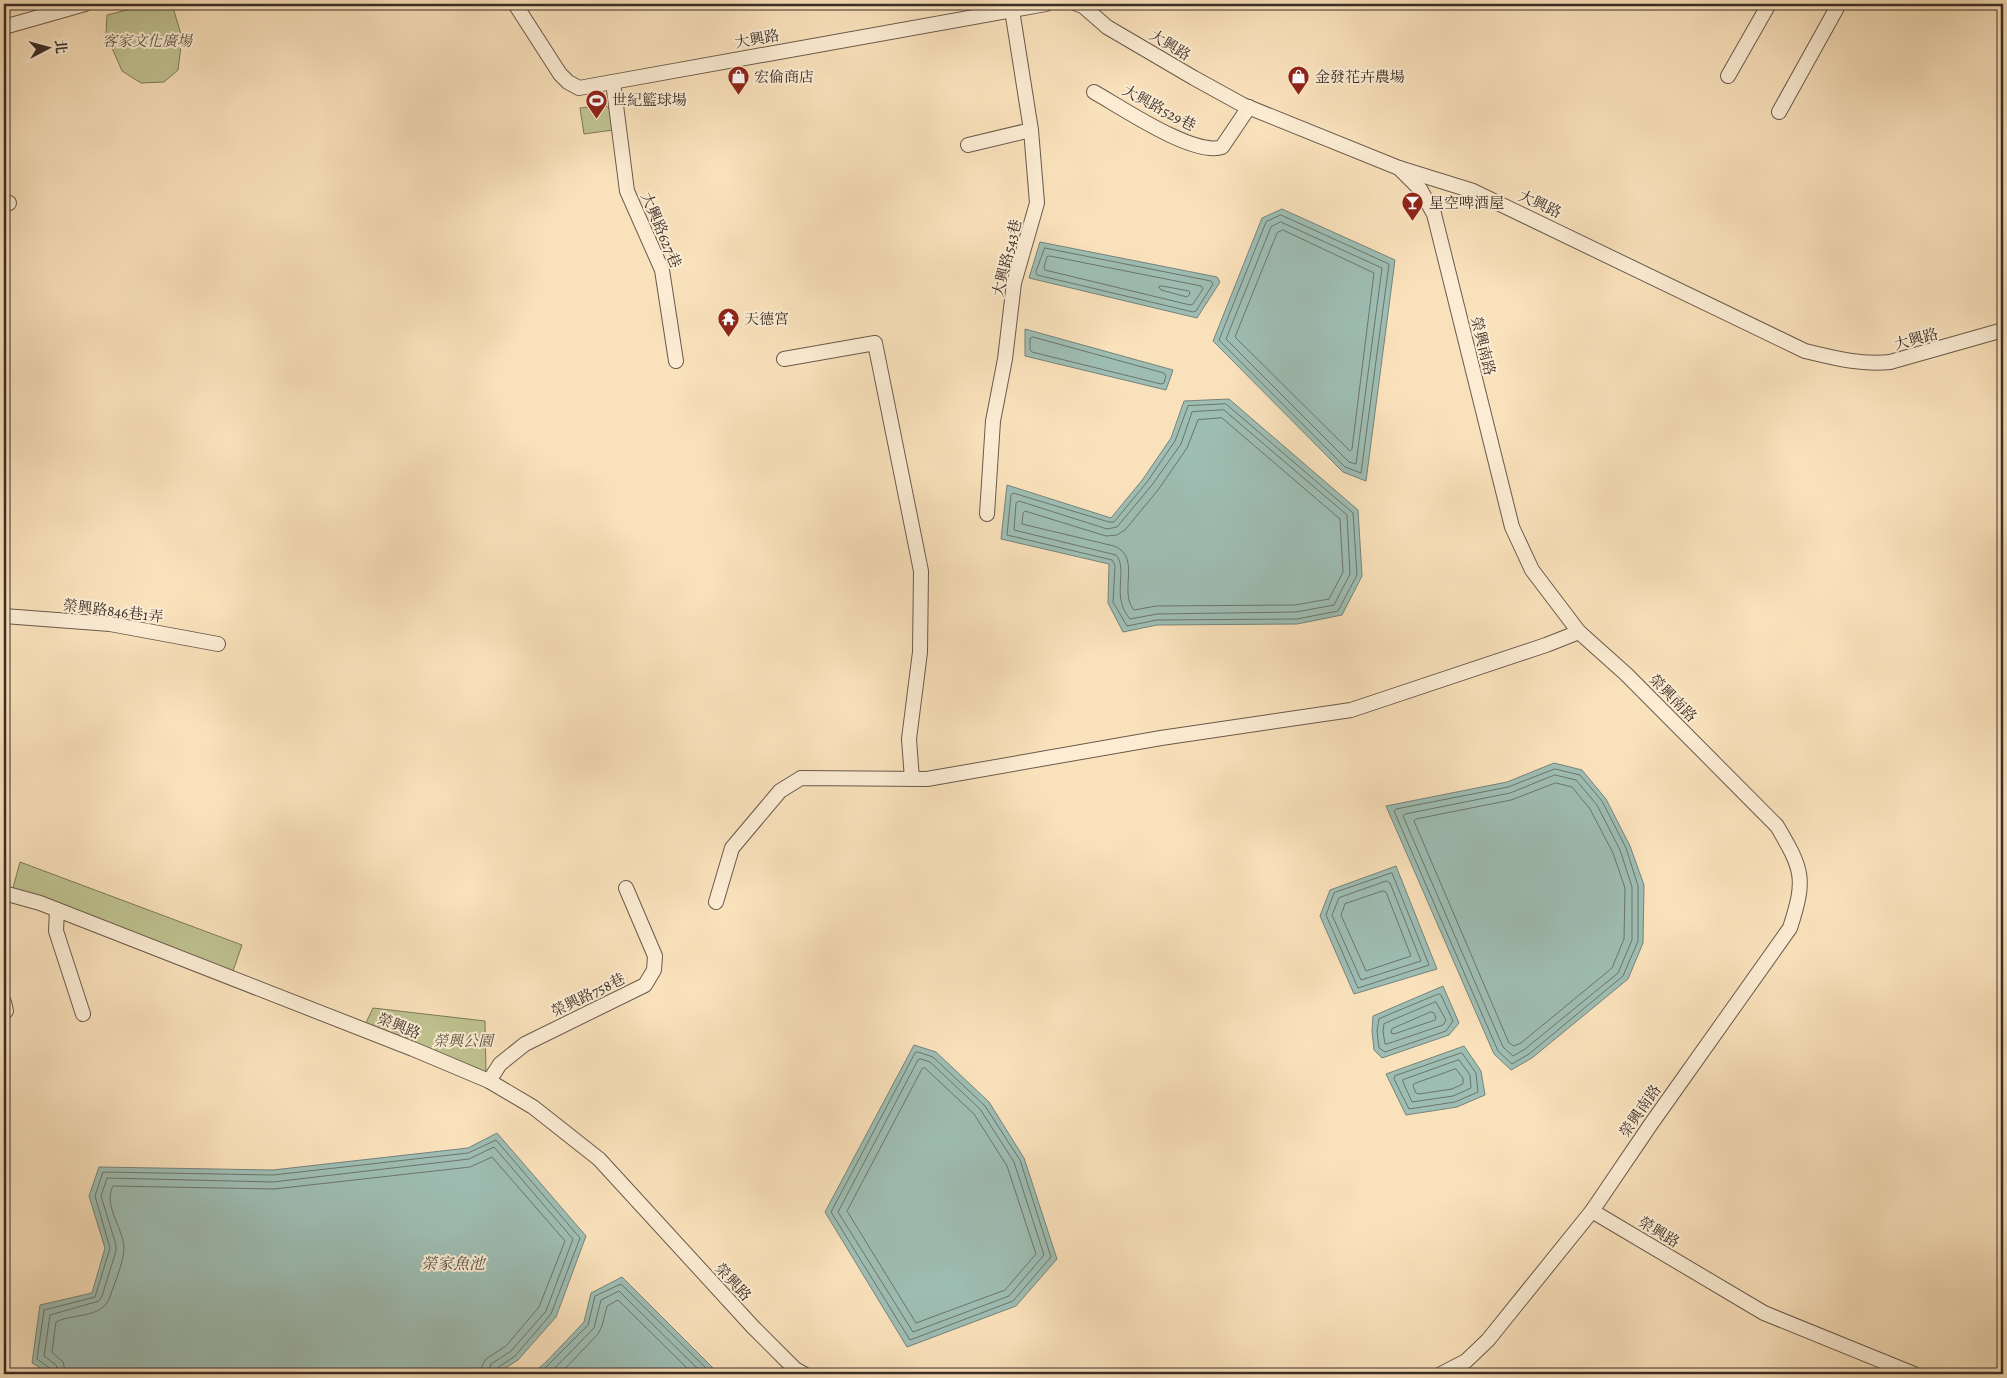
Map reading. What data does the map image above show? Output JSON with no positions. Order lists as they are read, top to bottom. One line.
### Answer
{"streets":{"street":["大興路","大興路529巷","大興路627巷","大興路543巷","榮興南路","榮興路846巷1弄","榮興路758巷","榮興路"]},"crossings":[["大興路","大興路529巷"],["大興路","大興路627巷"],["大興路","大興路543巷"],["大興路","榮興南路"],["榮興南路","榮興路"],["榮興路758巷","榮興路"]],"water":["榮家魚池"],"parks":["客家文化廣場","榮興公園"],"places":{"shop":["宏倫商店","金發花卉農場"],"sports":["世紀籃球場"],"bar":["星空啤酒屋"],"temple":["天德宮"]},"north":"right"}
